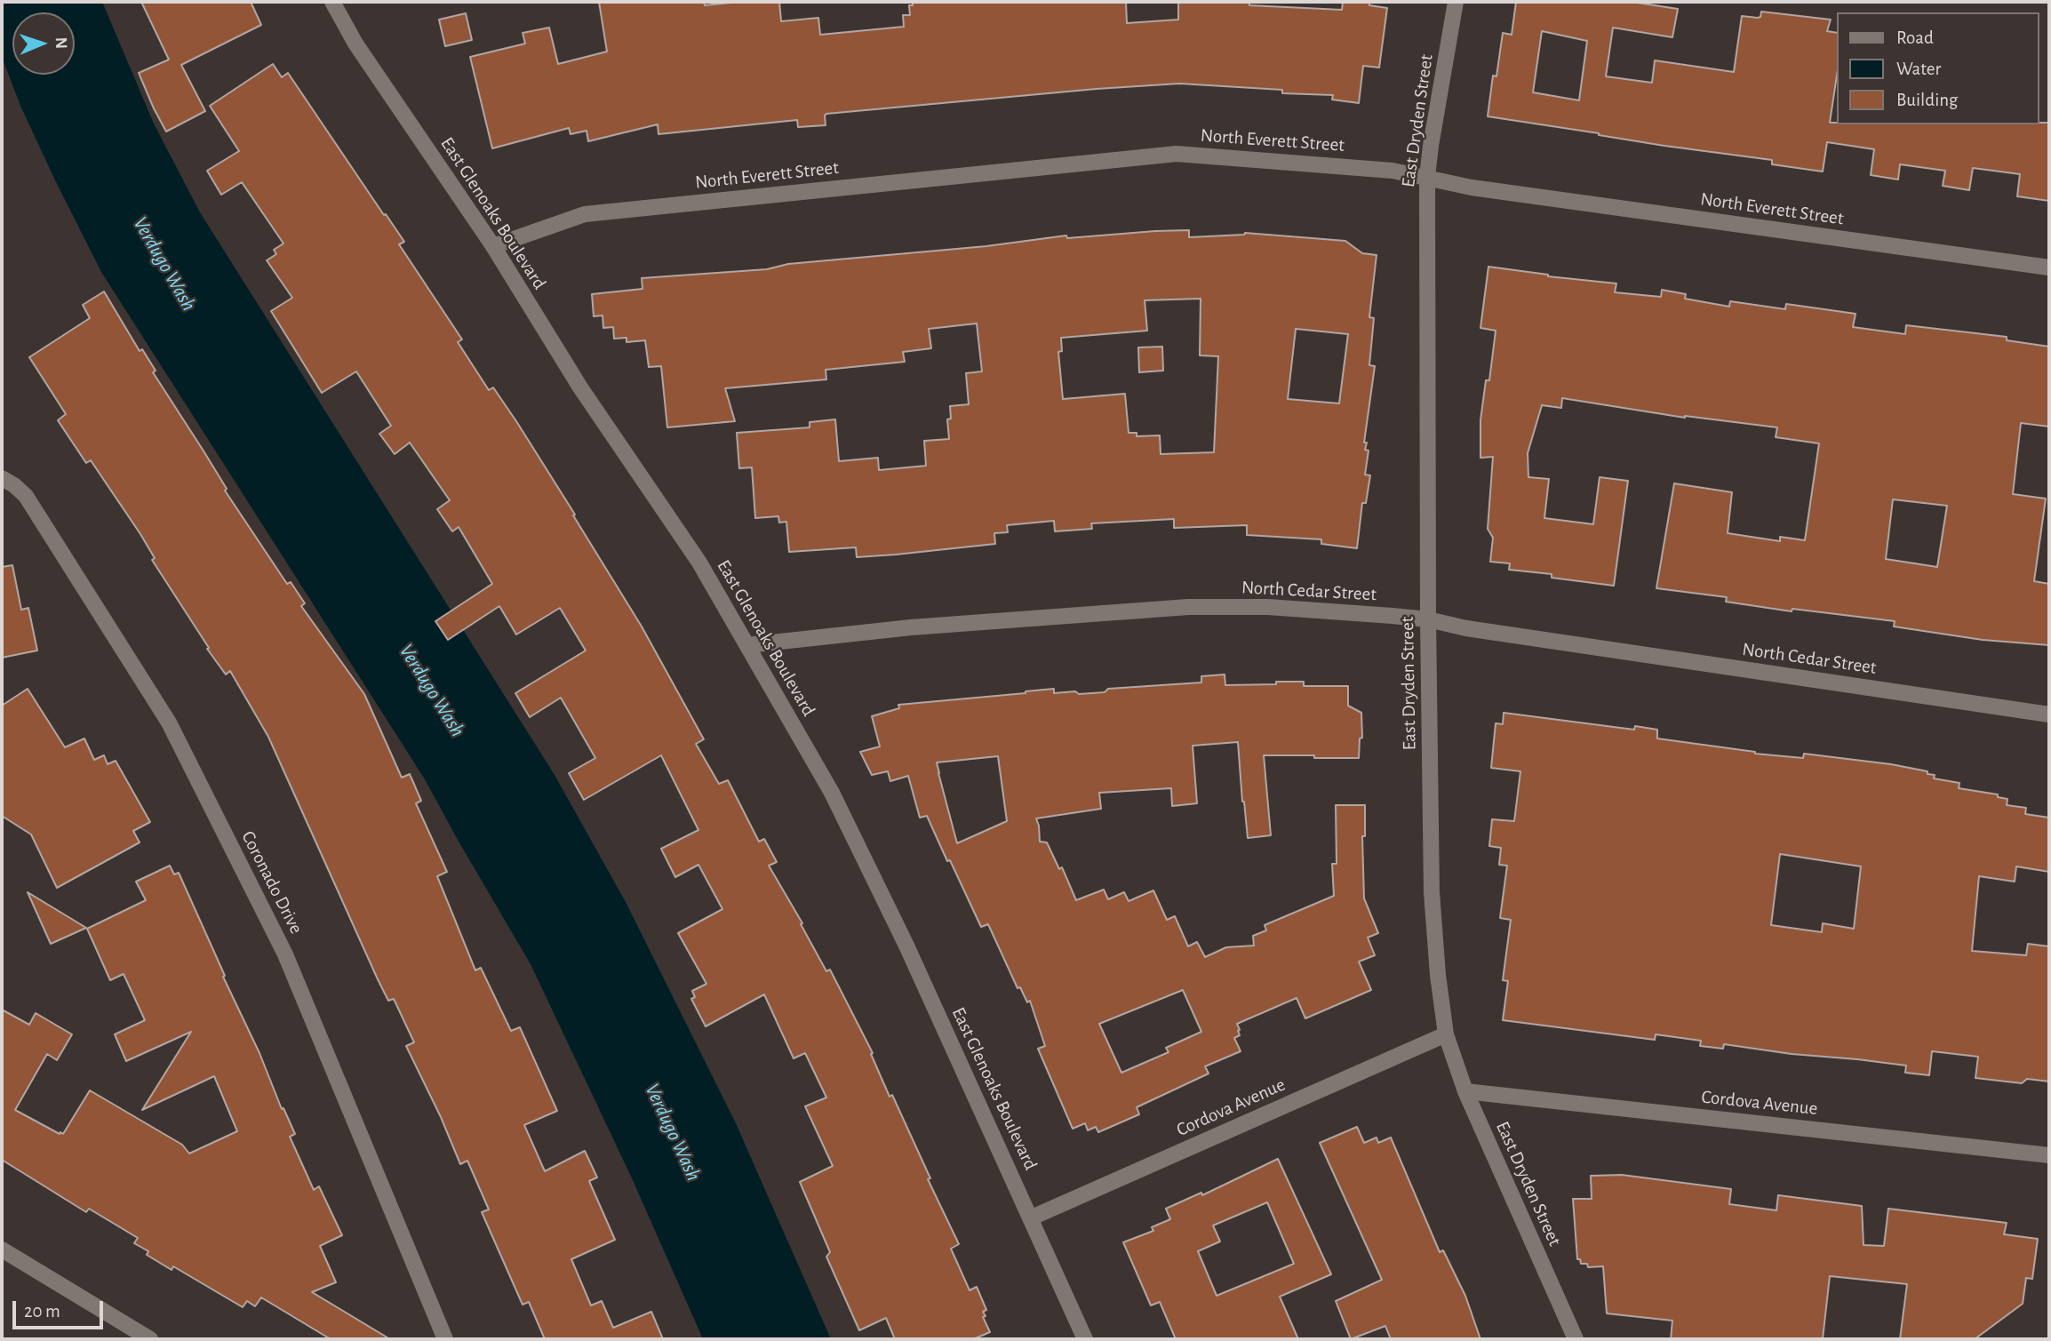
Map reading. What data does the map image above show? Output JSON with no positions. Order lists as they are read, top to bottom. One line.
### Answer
{"streets":{"street":["East Dryden Street","North Everett Street","East Glenoaks Boulevard","North Cedar Street","Coronado Drive","Cordova Avenue"]},"crossings":[["East Dryden Street","North Everett Street"],["East Dryden Street","North Cedar Street"],["East Dryden Street","Cordova Avenue"],["North Everett Street","East Glenoaks Boulevard"],["East Glenoaks Boulevard","North Cedar Street"],["East Glenoaks Boulevard","Cordova Avenue"]],"water":["Verdugo Wash"],"legend":["Road","Water","Building"],"scale_bar":"20 m","north":"right"}
